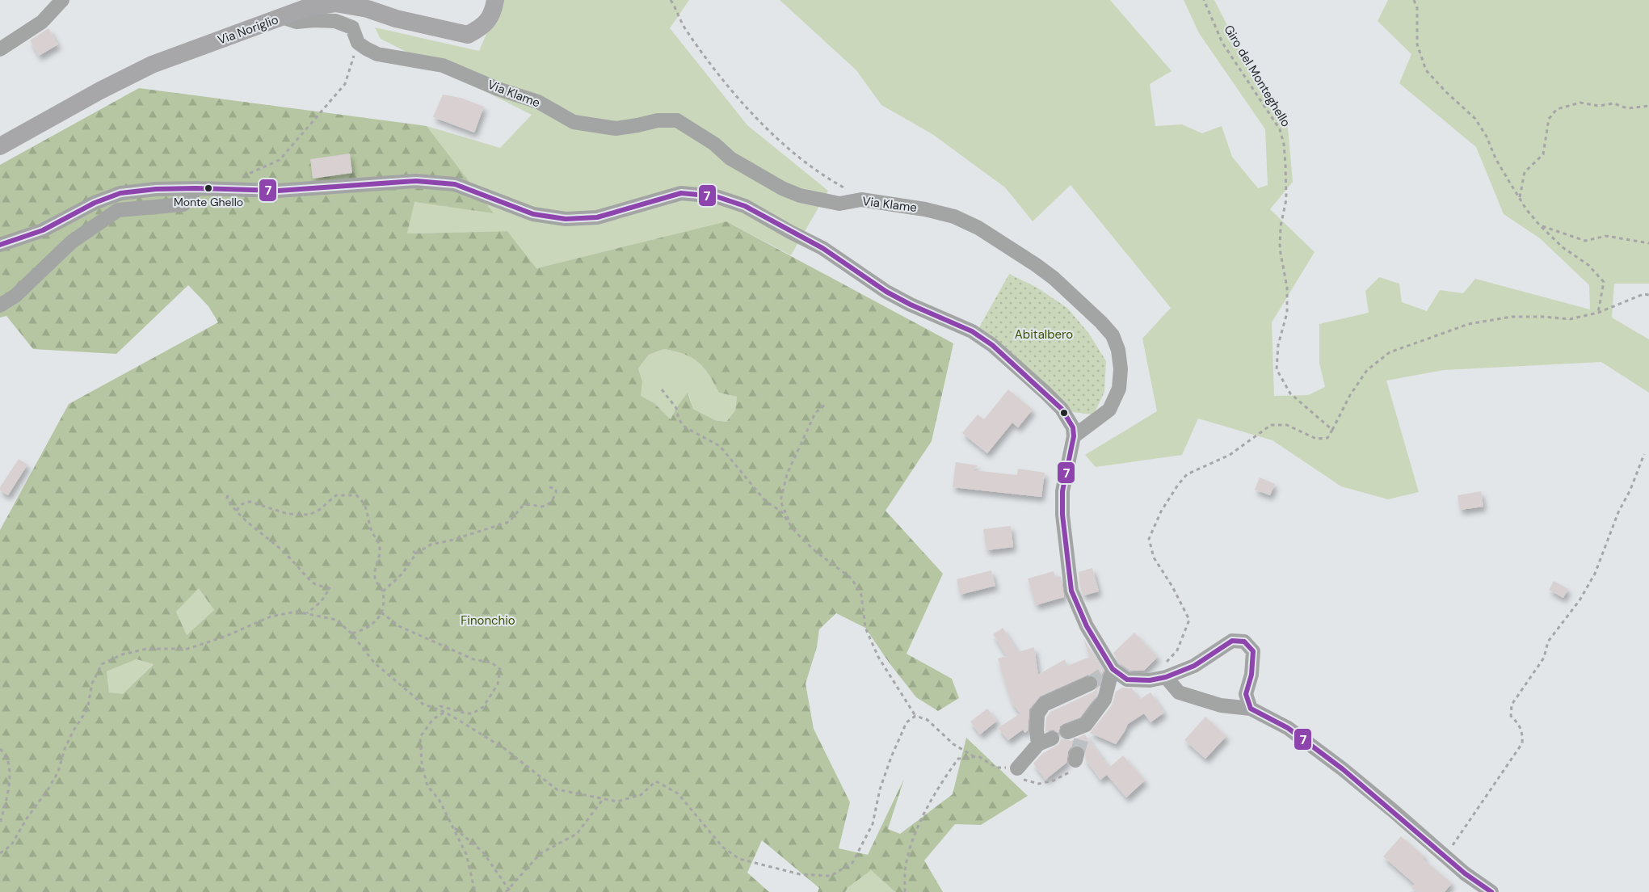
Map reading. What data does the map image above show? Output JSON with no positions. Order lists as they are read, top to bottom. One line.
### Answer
{"streets":{"main road":["Via Noriglio"],"street":["Via Klame"],"path":["Giro del Monteghello"]},"crossings":[["Via Noriglio","Via Klame"]],"parks":["Abitalbero","Finonchio"],"places":["Monte Ghello"],"lines":["transit line 7"]}
